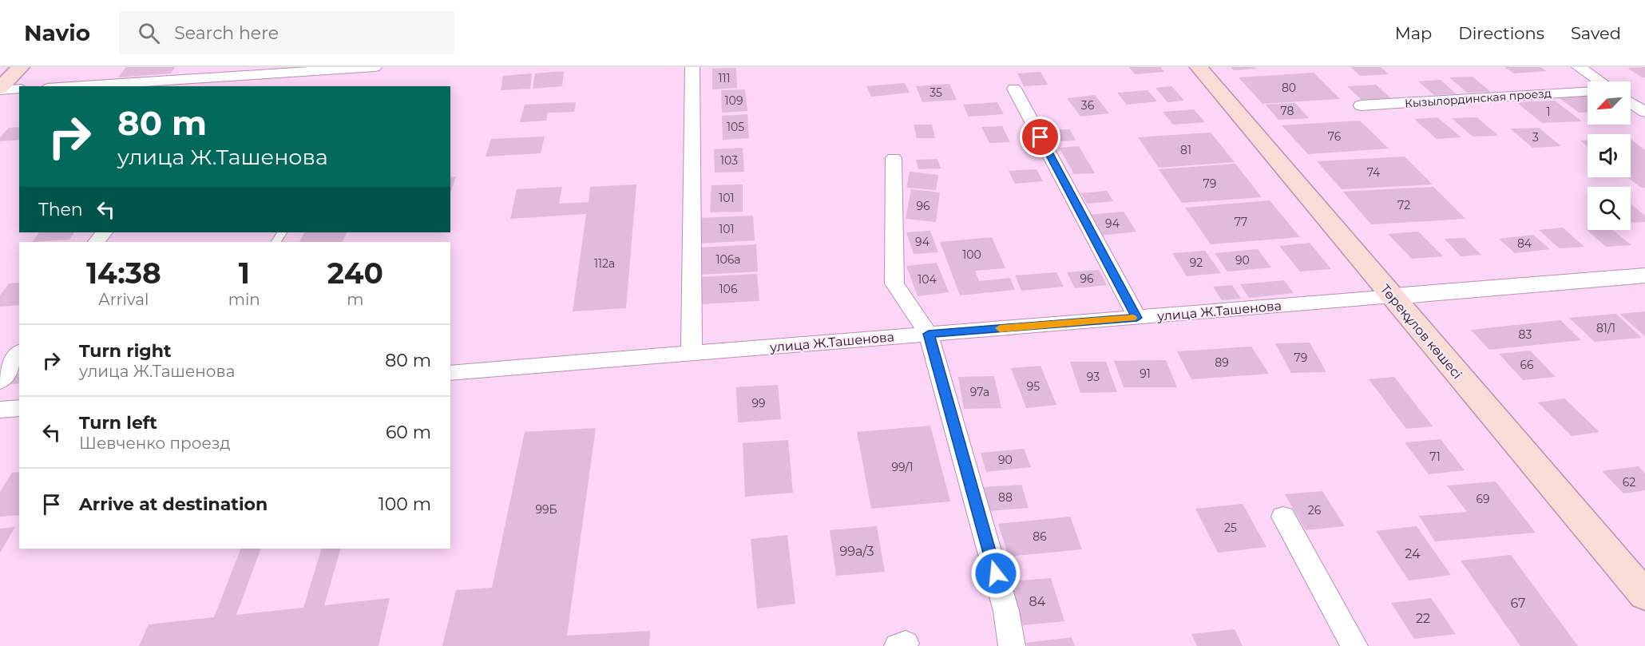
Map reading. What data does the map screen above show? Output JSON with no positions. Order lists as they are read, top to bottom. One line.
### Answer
{"streets":{"main road":["Төреқұлов көшесі"],"street":["Кызылординская проезд","улица Ж.Ташенова"]},"crossings":[["улица Ж.Ташенова","Төреқұлов көшесі"]],"house_numbers":["111","80","35","109","36","78","1","105","76","3","81","103","74","79","101","72","96","77","94","101","94","84","100","106а","90","92","112а","96","104","106","81/1","83","79","89","66","91","93","95","97а","99","71","90","99/1","62","88","69","99Б","26","25","86","99а/3","24","84","67","22"],"north":"bottom left","page":{"header":"Navio","search":"Search here","nav":["Map","Directions","Saved"],"turn":["80 m","улица Ж.Ташенова"],"then":"Then","eta":["14:38","Arrival","1","min","240","m"],"list":[{"name":"Turn right","note":"улица Ж.Ташенова","value":"80 m"},{"name":"Turn left","note":"Шевченко проезд","value":"60 m"},{"name":"Arrive at destination","value":"100 m"}]}}
